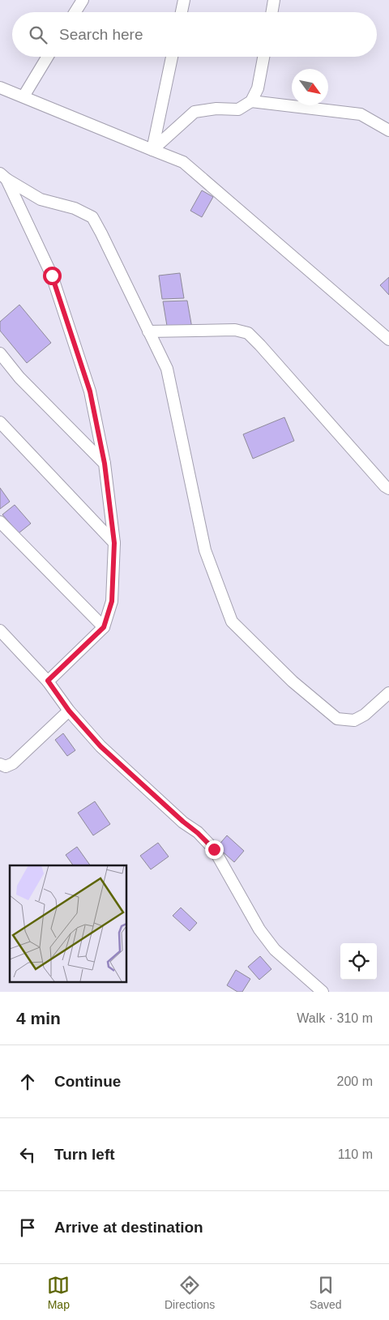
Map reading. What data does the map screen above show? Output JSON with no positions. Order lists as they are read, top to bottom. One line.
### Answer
{"north":"bottom right","page":{"search":"Search here","heading":["4 min","Walk · 310 m"],"list":[["Continue","200 m"],["Turn left","110 m"],"Arrive at destination"],"nav":["Map","Directions","Saved"]}}
